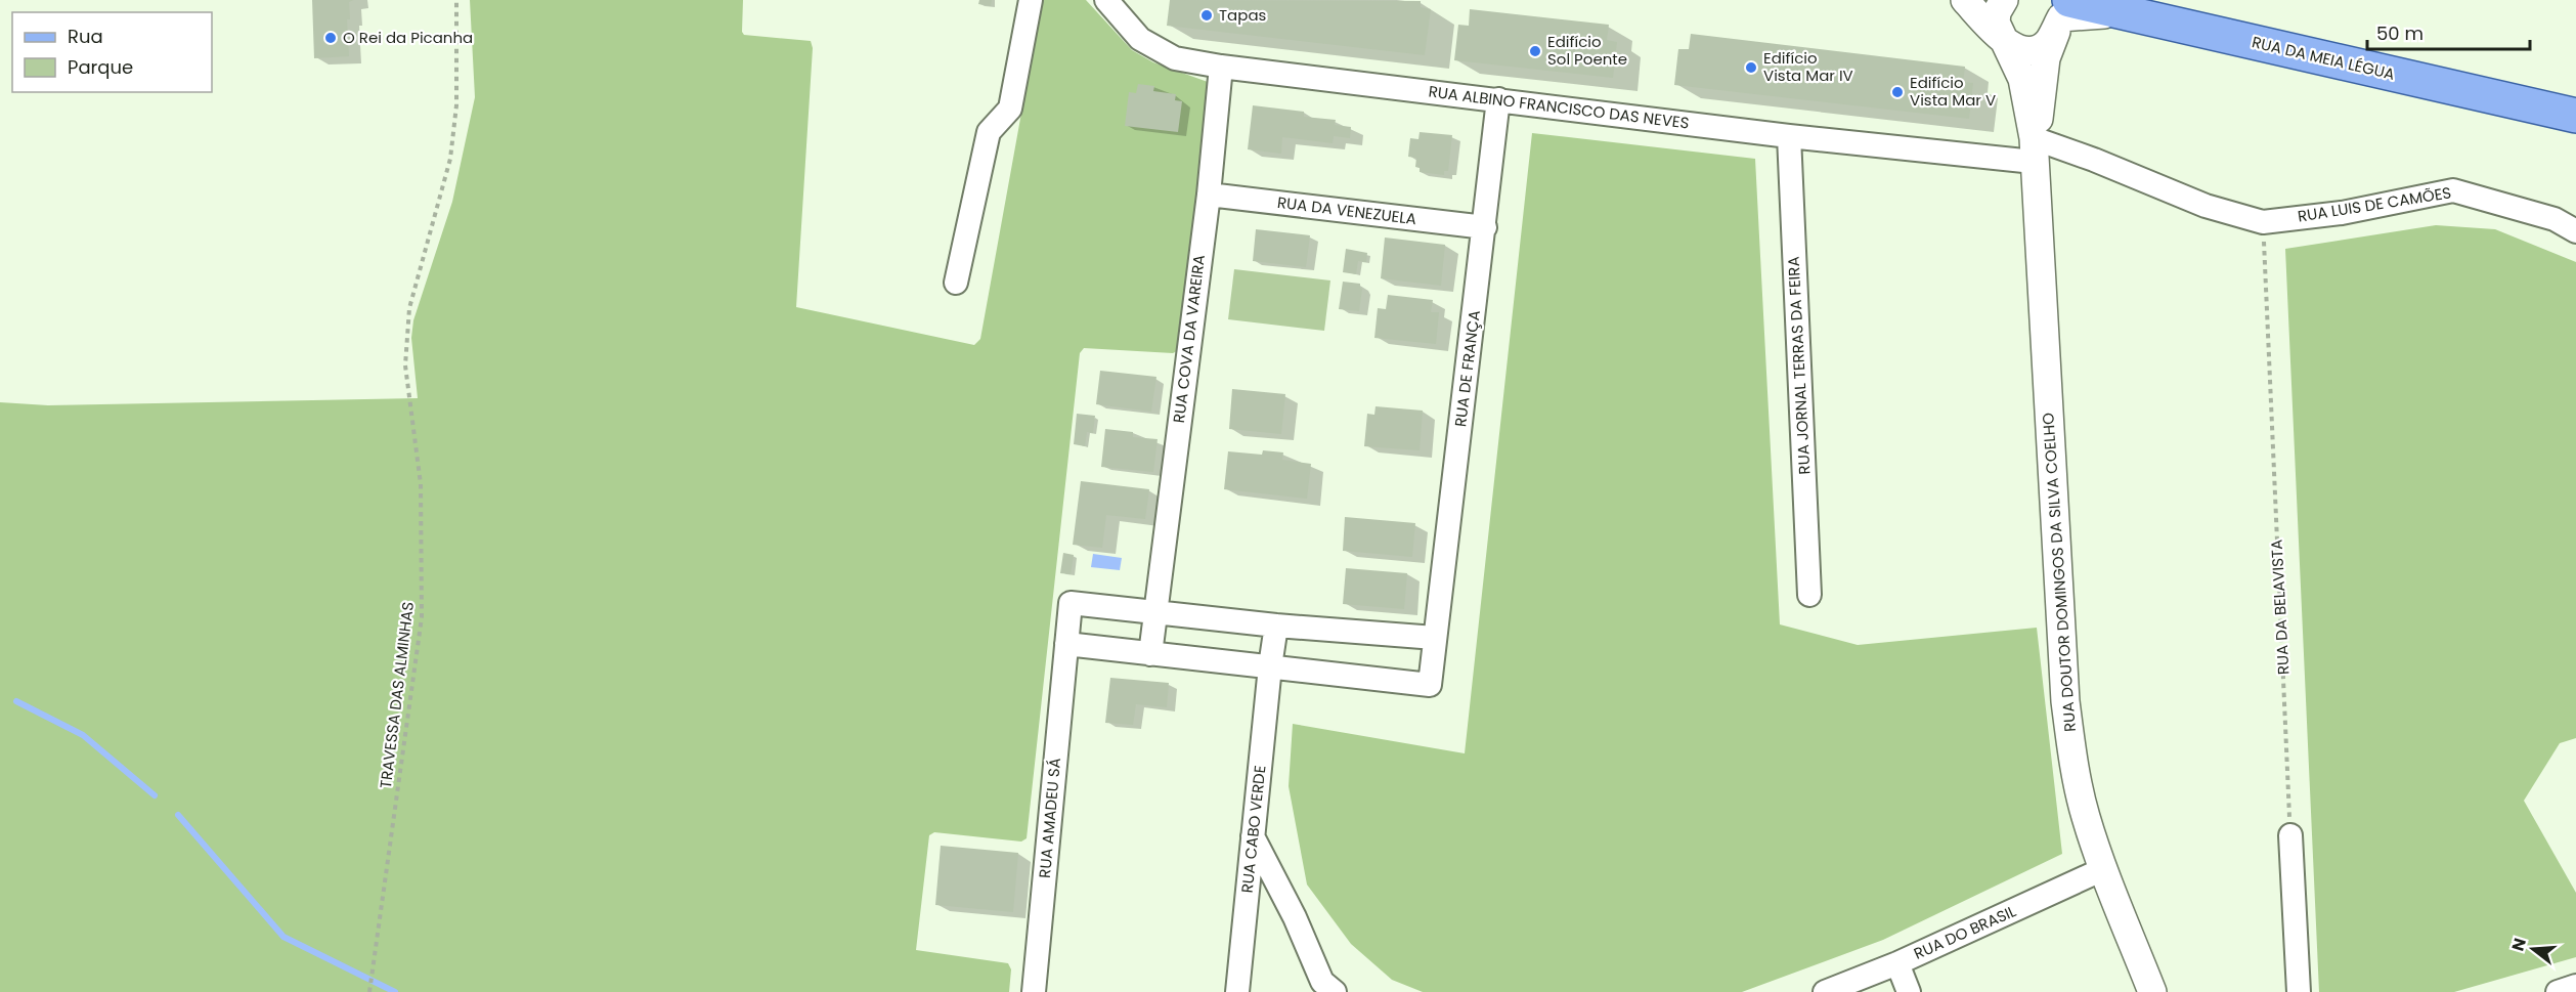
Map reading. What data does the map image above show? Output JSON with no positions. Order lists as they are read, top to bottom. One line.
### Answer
{"streets":{"main road":["RUA DA MEIA LÉGUA"],"street":["RUA ALBINO FRANCISCO DAS NEVES","RUA LUIS DE CAMÕES","RUA DA VENEZUELA","RUA COVA DA VAREIRA","RUA JORNAL TERRAS DA FEIRA","RUA DE FRANÇA","RUA DOUTOR DOMINGOS DA SILVA COELHO","RUA AMADEU SÁ","RUA CABO VERDE","RUA DO BRASIL"],"path":["RUA DA BELAVISTA","TRAVESSA DAS ALMINHAS"]},"crossings":[["RUA DA MEIA LÉGUA","RUA DOUTOR DOMINGOS DA SILVA COELHO"],["RUA ALBINO FRANCISCO DAS NEVES","RUA LUIS DE CAMÕES"],["RUA ALBINO FRANCISCO DAS NEVES","RUA COVA DA VAREIRA"],["RUA ALBINO FRANCISCO DAS NEVES","RUA JORNAL TERRAS DA FEIRA"],["RUA ALBINO FRANCISCO DAS NEVES","RUA DE FRANÇA"],["RUA ALBINO FRANCISCO DAS NEVES","RUA DOUTOR DOMINGOS DA SILVA COELHO"],["RUA LUIS DE CAMÕES","RUA DOUTOR DOMINGOS DA SILVA COELHO"],["RUA LUIS DE CAMÕES","RUA DA BELAVISTA"],["RUA DA VENEZUELA","RUA COVA DA VAREIRA"],["RUA DA VENEZUELA","RUA DE FRANÇA"],["RUA COVA DA VAREIRA","RUA AMADEU SÁ"],["RUA DE FRANÇA","RUA CABO VERDE"],["RUA DOUTOR DOMINGOS DA SILVA COELHO","RUA DO BRASIL"]],"places":["Tapas","O Rei da Picanha","Edifício Sol Poente","Edifício Vista Mar IV","Edifício Vista Mar V"],"legend":["Rua","Parque"],"scale_bar":"50 m","north":"left"}
